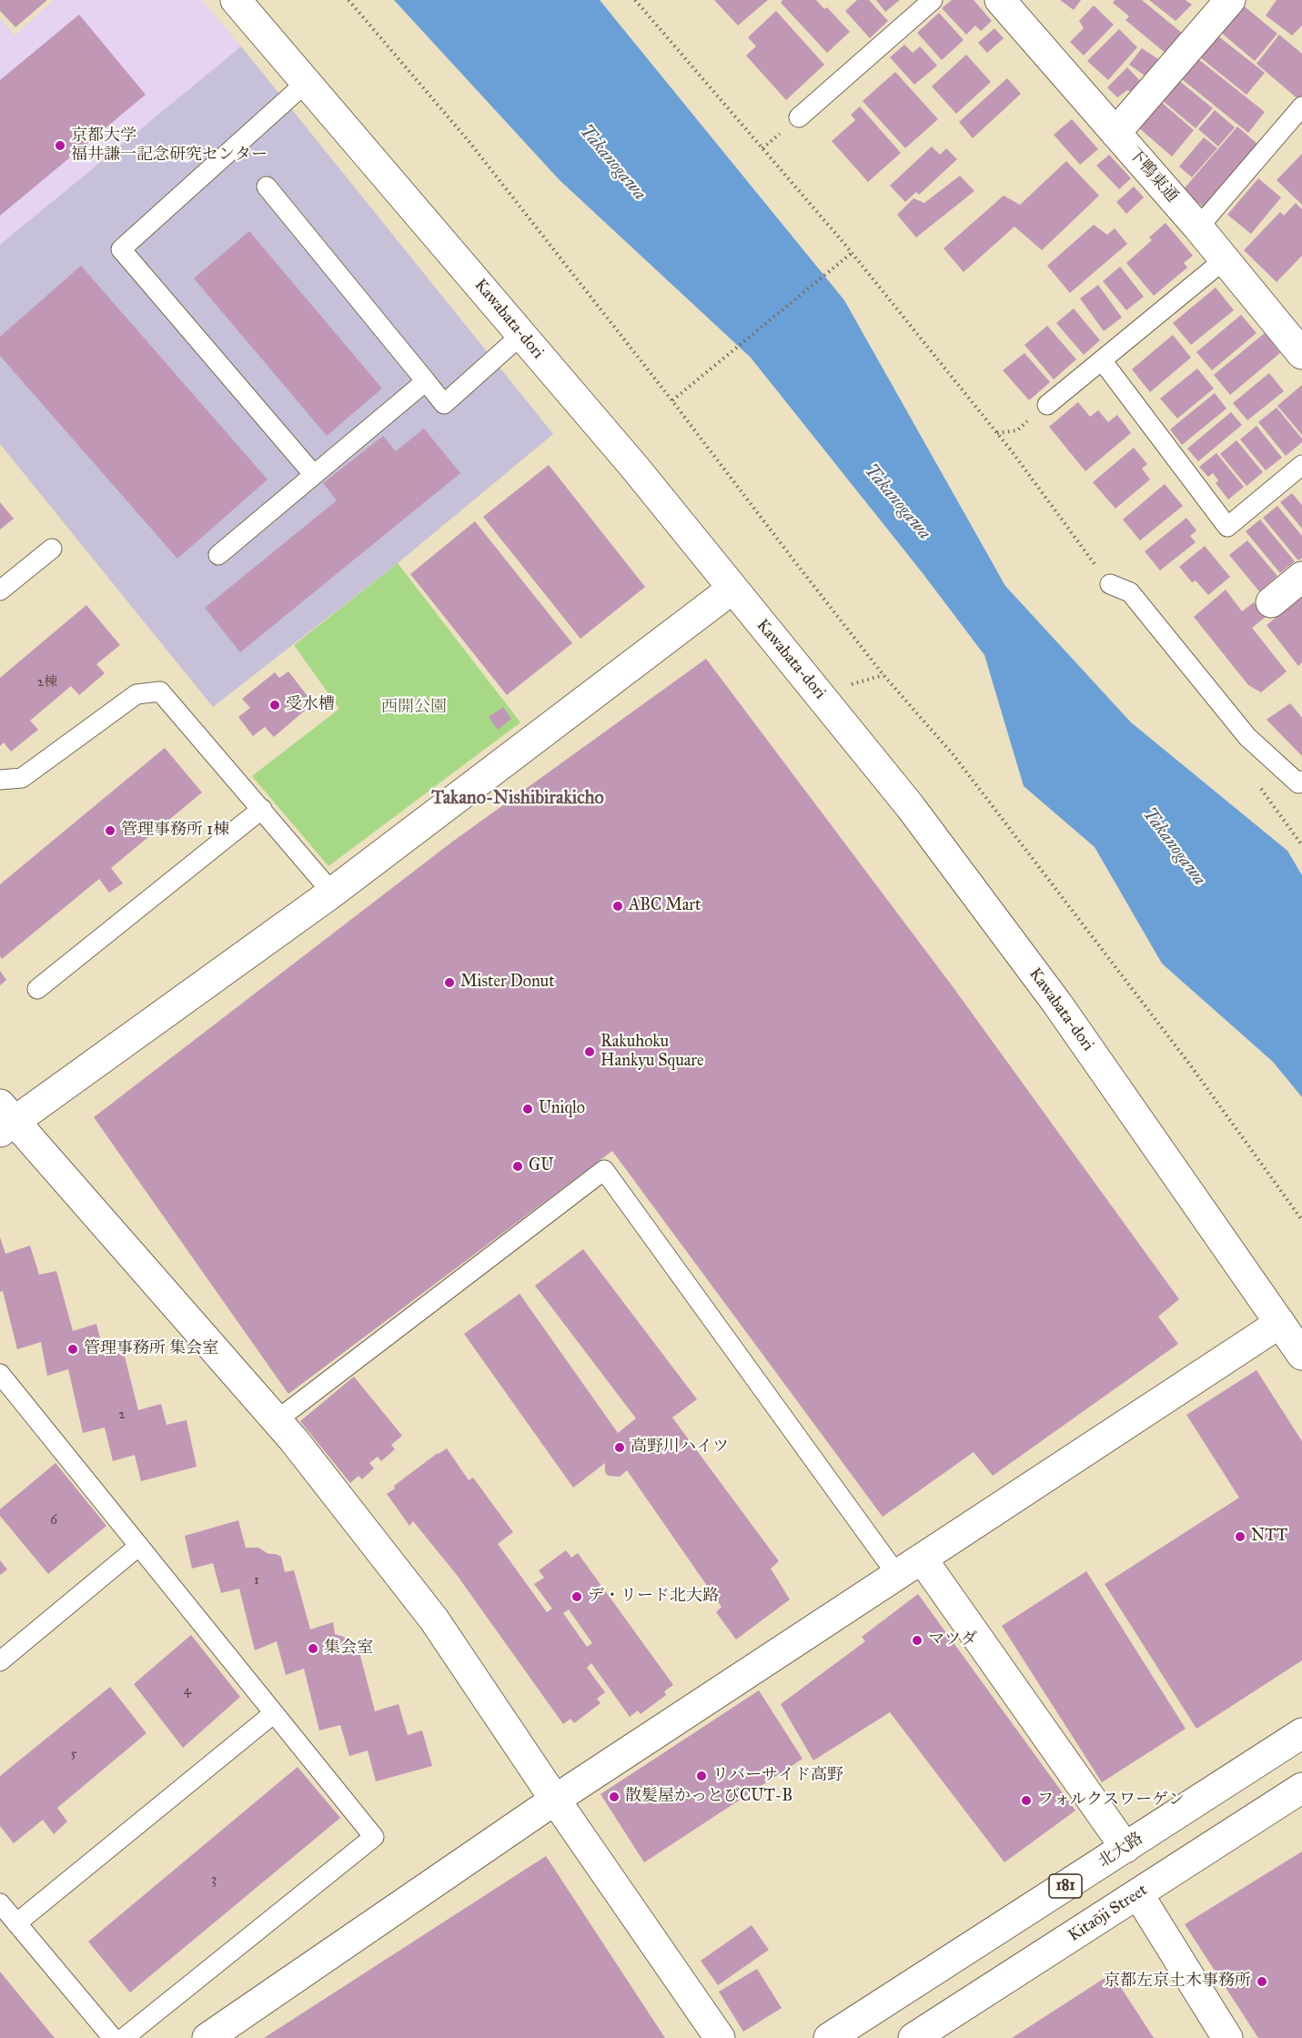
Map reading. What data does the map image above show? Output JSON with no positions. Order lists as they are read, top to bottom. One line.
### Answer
{"streets":{"street":["下鴨東通","Kawabata-dori","北大路","181","Kitaōji Street"]},"districts":["Takano-Nishibirakicho"],"water":["Takanogawa"],"parks":["西開公園"],"places":["京都大学 福井謙一記念研究センター","受水槽","管理事務所 1棟","ABC Mart","Mister Donut","Rakuhoku Hankyu Square","Uniqlo","GU","管理事務所 集会室","高野川ハイツ","NTT","デ・リード北大路","マツダ","集会室","リバーサイド高野","散髪屋かっとびCUT-B","フォルクスワーゲン","京都左京土木事務所"],"house_numbers":["2棟","2","6","1","4","5","3"]}
